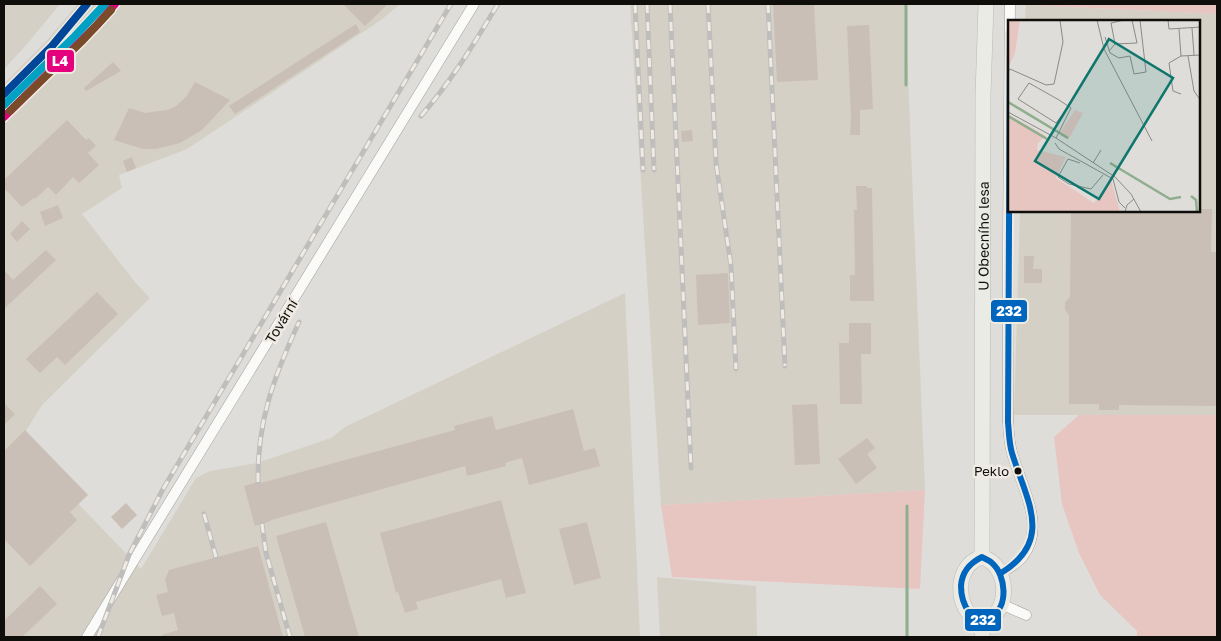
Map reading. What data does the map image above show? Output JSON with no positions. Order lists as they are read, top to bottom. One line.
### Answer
{"streets":{"main road":["U Obecního lesa"],"street":["Tovární"]},"places":["Peklo"],"lines":["transit line L4","transit line 232"]}
